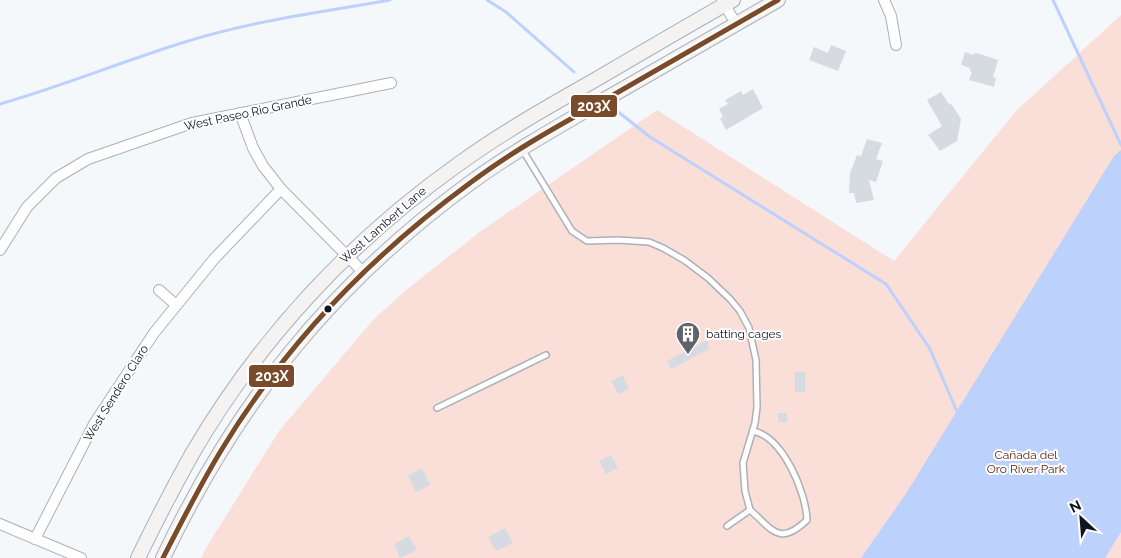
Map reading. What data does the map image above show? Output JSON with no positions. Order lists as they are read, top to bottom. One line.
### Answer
{"streets":{"main road":["West Lambert Lane"],"street":["West Paseo Rio Grande","West Sendero Claro"]},"parks":["Cañada del Oro River Park"],"places":{"building":["batting cages"]},"lines":["transit line 203X"],"north":"top left"}
